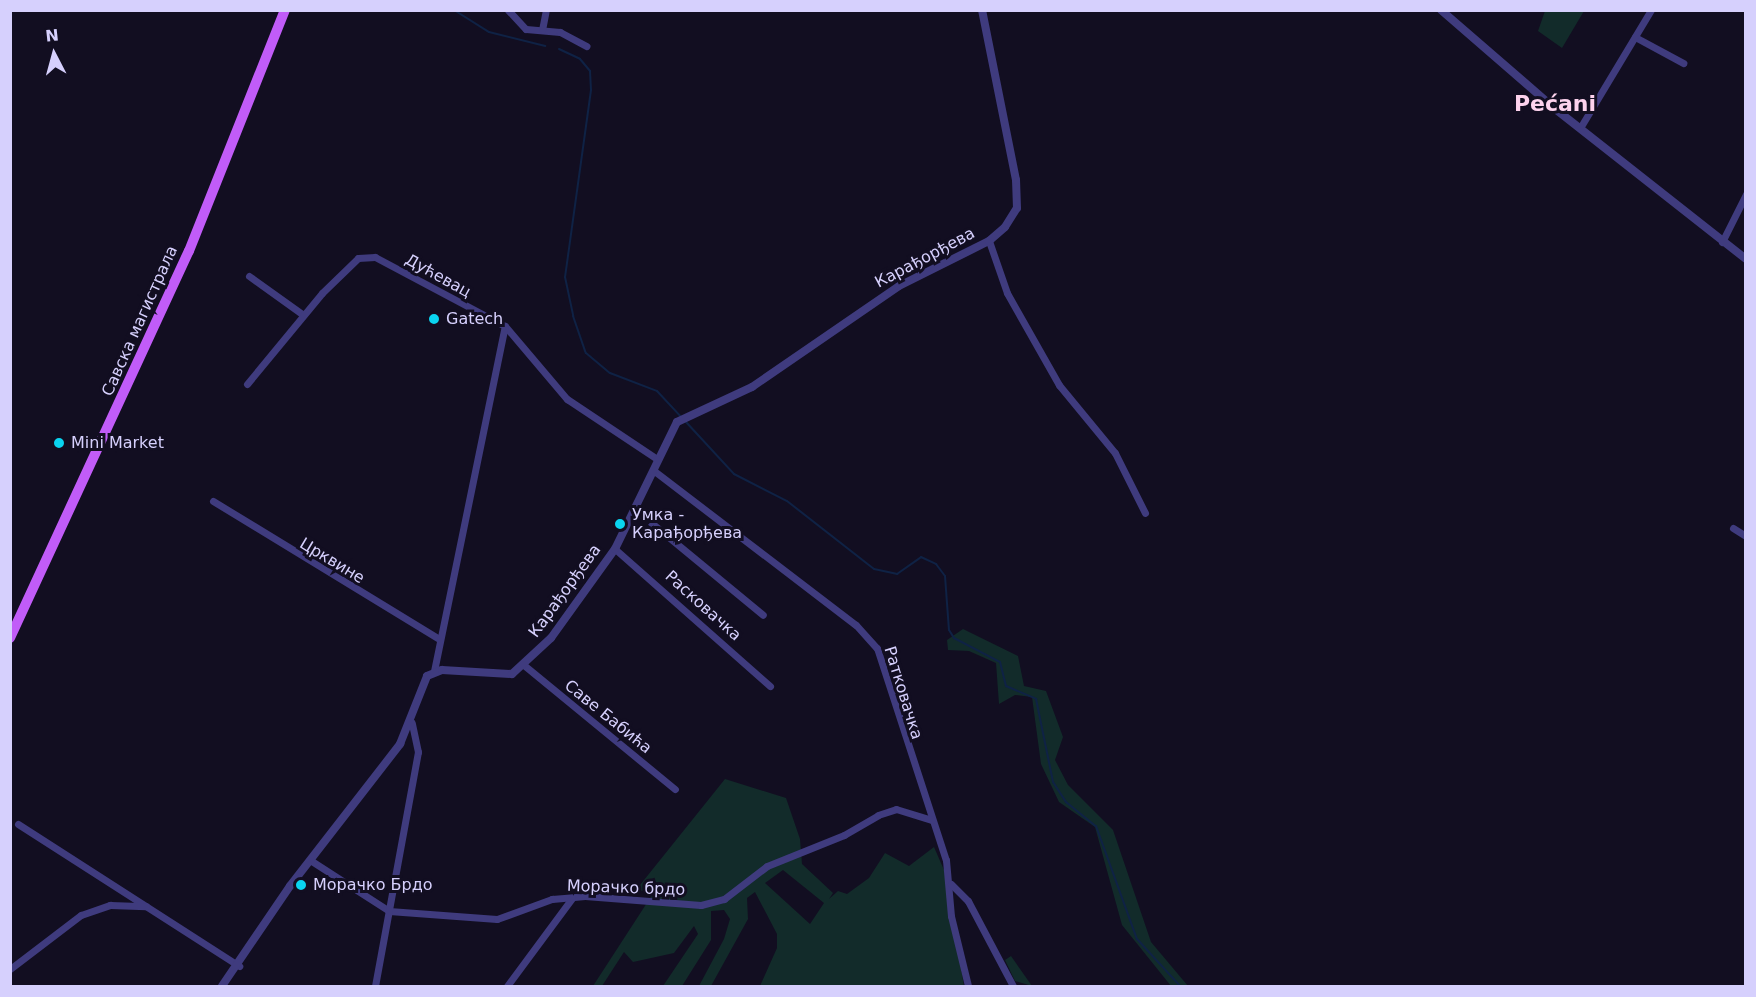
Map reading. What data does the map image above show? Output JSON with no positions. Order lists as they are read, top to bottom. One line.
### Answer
{"streets":{"main road":["Савска магистрала"],"street":["Карађорђева","Дућевац","Црквине","Расковачка","Ратковачка","Саве Бабића","Морачко брдо"]},"crossings":[["Карађорђева","Дућевац"],["Карађорђева","Расковачка"],["Карађорђева","Ратковачка"],["Карађорђева","Саве Бабића"],["Ратковачка","Морачко брдо"]],"districts":["Pećani"],"places":["Gatech","Mini Market","Умка - Карађорђева","Морачко Брдо"],"north":"top"}
